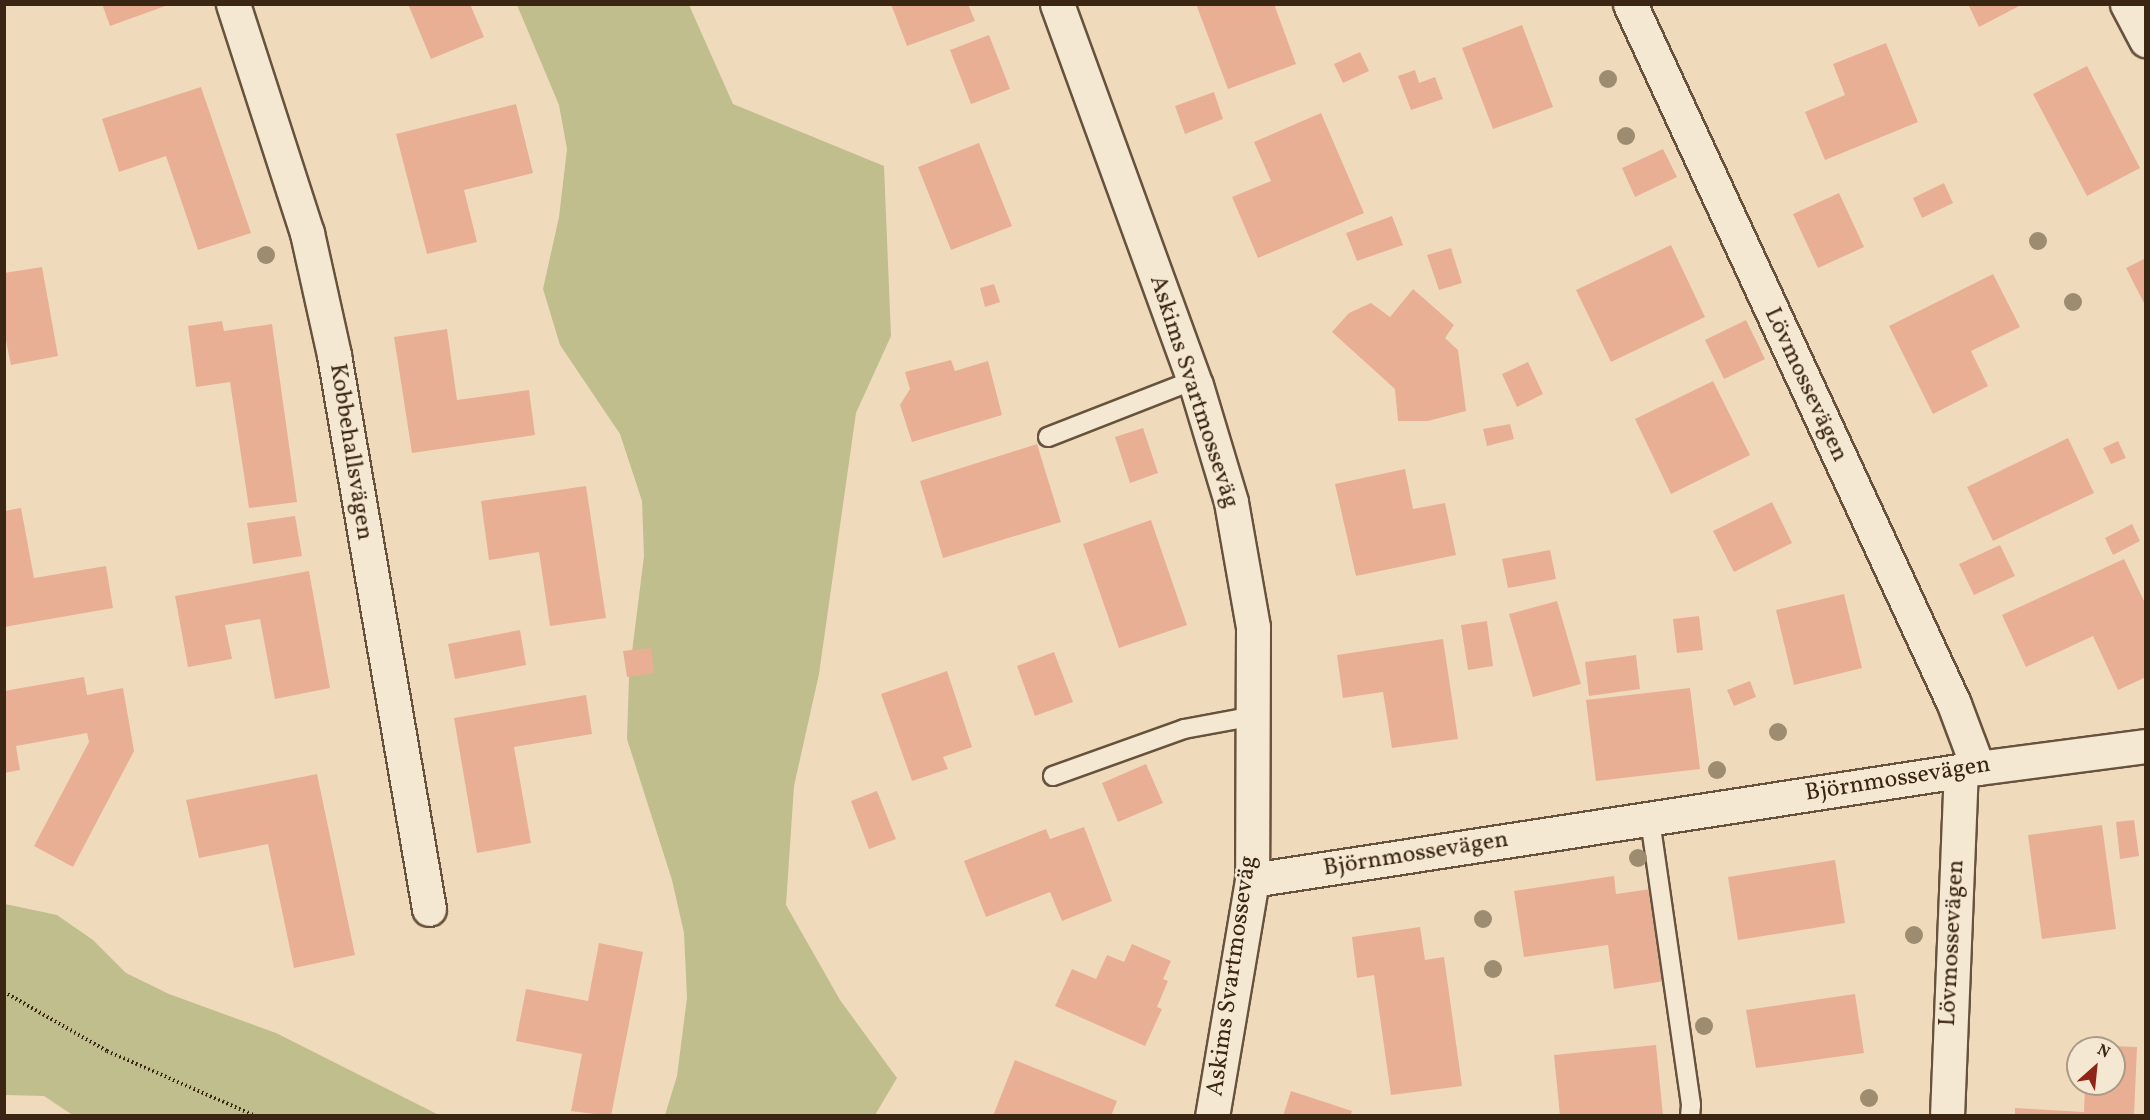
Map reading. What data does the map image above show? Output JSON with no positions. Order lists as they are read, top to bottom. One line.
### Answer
{"streets":{"street":["Lövmossevägen","Askims Svartmosseväg","Kobbehallsvägen","Björnmossevägen"]},"crossings":[["Lövmossevägen","Björnmossevägen"],["Askims Svartmosseväg","Björnmossevägen"]],"north":"top right"}
